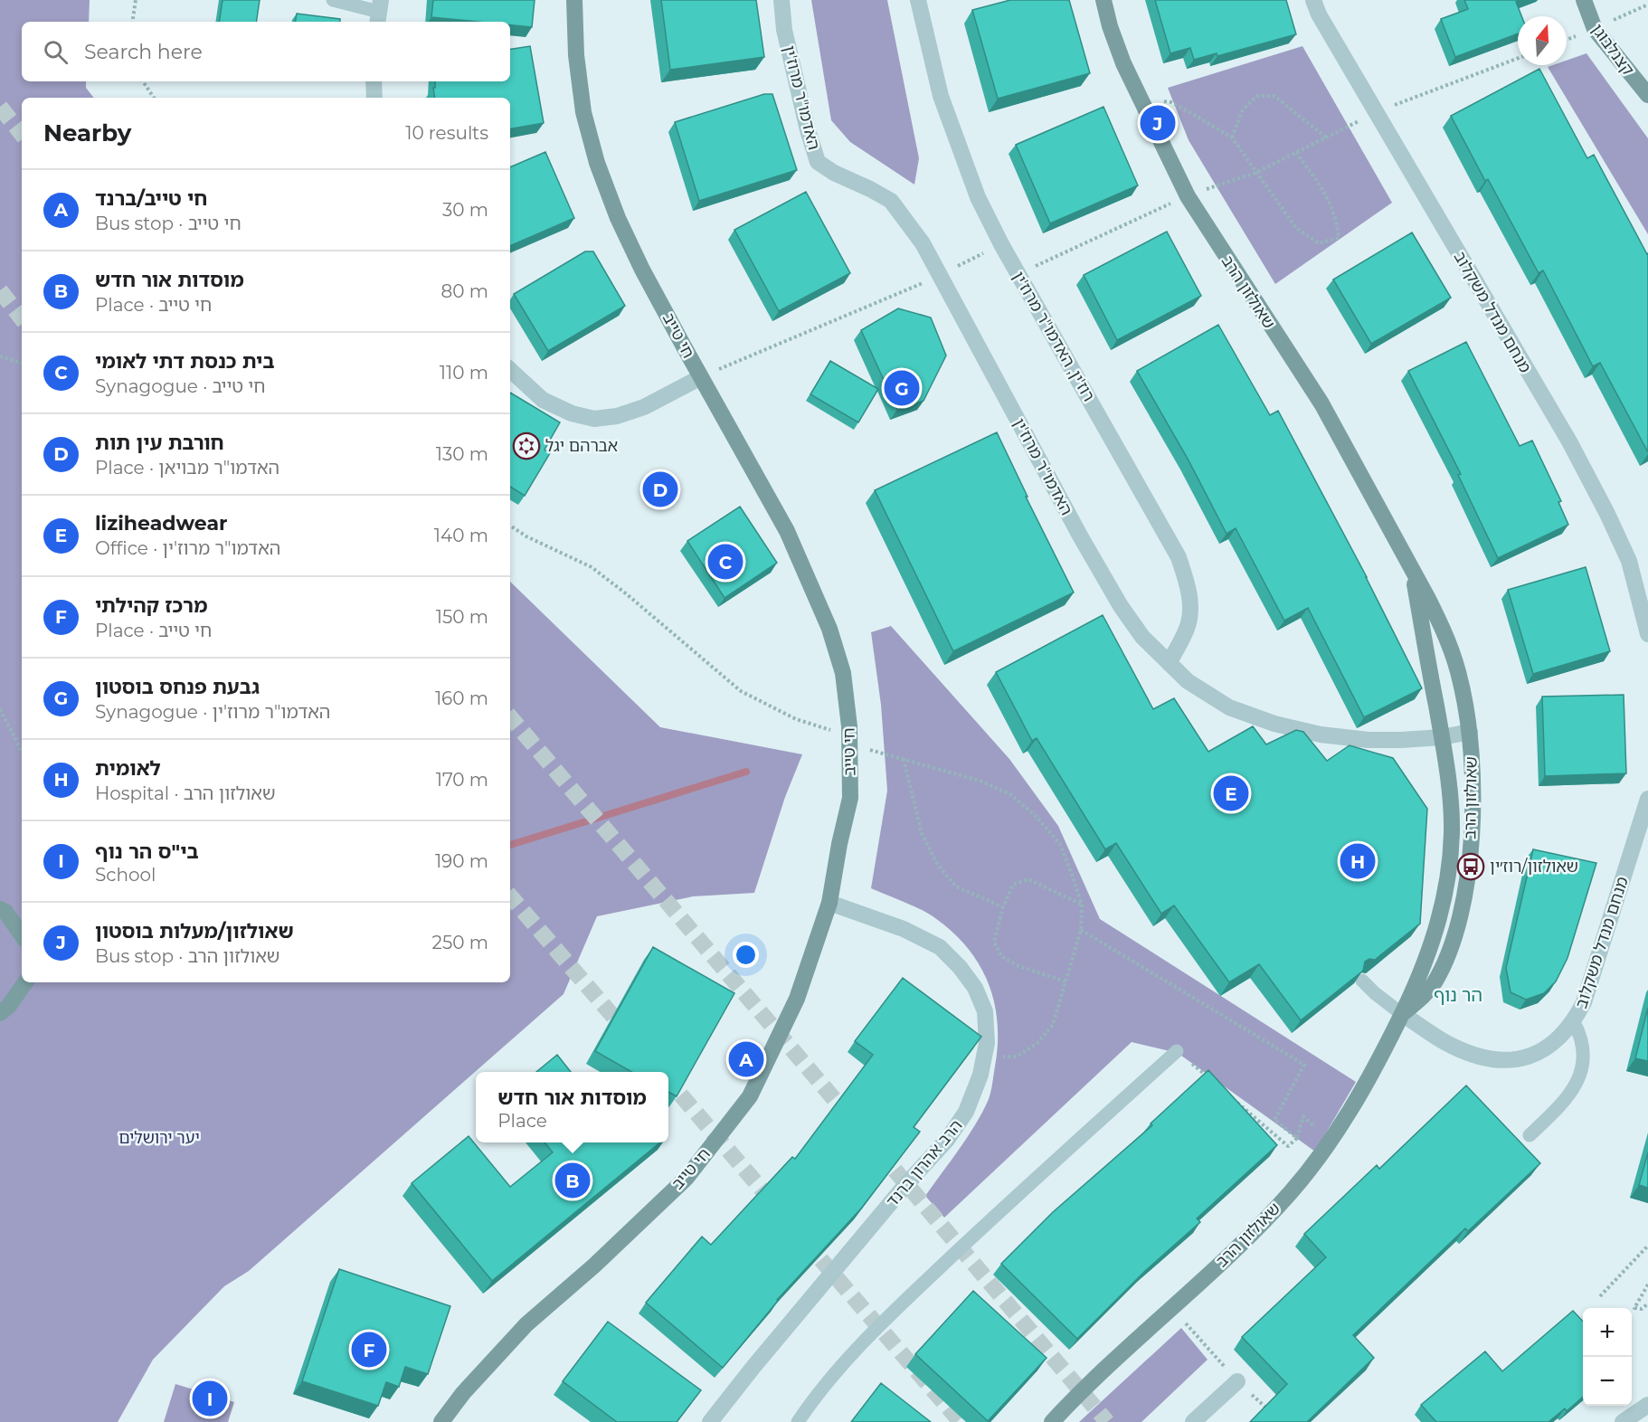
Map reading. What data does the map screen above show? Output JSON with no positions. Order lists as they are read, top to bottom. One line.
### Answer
{"streets":{"street":["קצנלבוגן","האדמו\"ר מרוז'ין","שאולזון הרב","מנחם מנדל משקלוב","חי טייב","רוז'ין, האדמו\"ר מרוז'ין","הרב אהרון ברנד"]},"crossings":[["האדמו\"ר מרוז'ין","שאולזון הרב"],["האדמו\"ר מרוז'ין","רוז'ין, האדמו\"ר מרוז'ין"],["שאולזון הרב","מנחם מנדל משקלוב"],["חי טייב","הרב אהרון ברנד"]],"districts":["הר נוף"],"parks":["יער ירושלים"],"places":{"synagogue":["אברהם יגל"],"bus stop":["שאולזון/רוז׳ין"]},"north":"top","page":{"search":"Search here","heading":["Nearby","10 results"],"pins":["J","G","D","C","E","H","A","B","F","I"],"list":[{"mark":"A","name":"חי טייב/ברנד","note":"Bus stop · חי טייב","value":"30 m"},{"mark":"B","name":"מוסדות אור חדש","note":"Place · חי טייב","value":"80 m"},{"mark":"C","name":"בית כנסת דתי לאומי","note":"Synagogue · חי טייב","value":"110 m"},{"mark":"D","name":"חורבת עין תות","note":"Place · האדמו\"ר מבויאן","value":"130 m"},{"mark":"E","name":"liziheadwear","note":"Office · האדמו\"ר מרוז'ין","value":"140 m"},{"mark":"F","name":"מרכז קהילתי","note":"Place · חי טייב","value":"150 m"},{"mark":"G","name":"גבעת פנחס בוסטון","note":"Synagogue · האדמו\"ר מרוז'ין","value":"160 m"},{"mark":"H","name":"לאומית","note":"Hospital · שאולזון הרב","value":"170 m"},{"mark":"I","name":"בי\"ס הר נוף","note":"School","value":"190 m"},{"mark":"J","name":"שאולזון/מעלות בוסטון","note":"Bus stop · שאולזון הרב","value":"250 m"}],"popup":["מוסדות אור חדש","Place"],"map_buttons":["+","−"]}}
